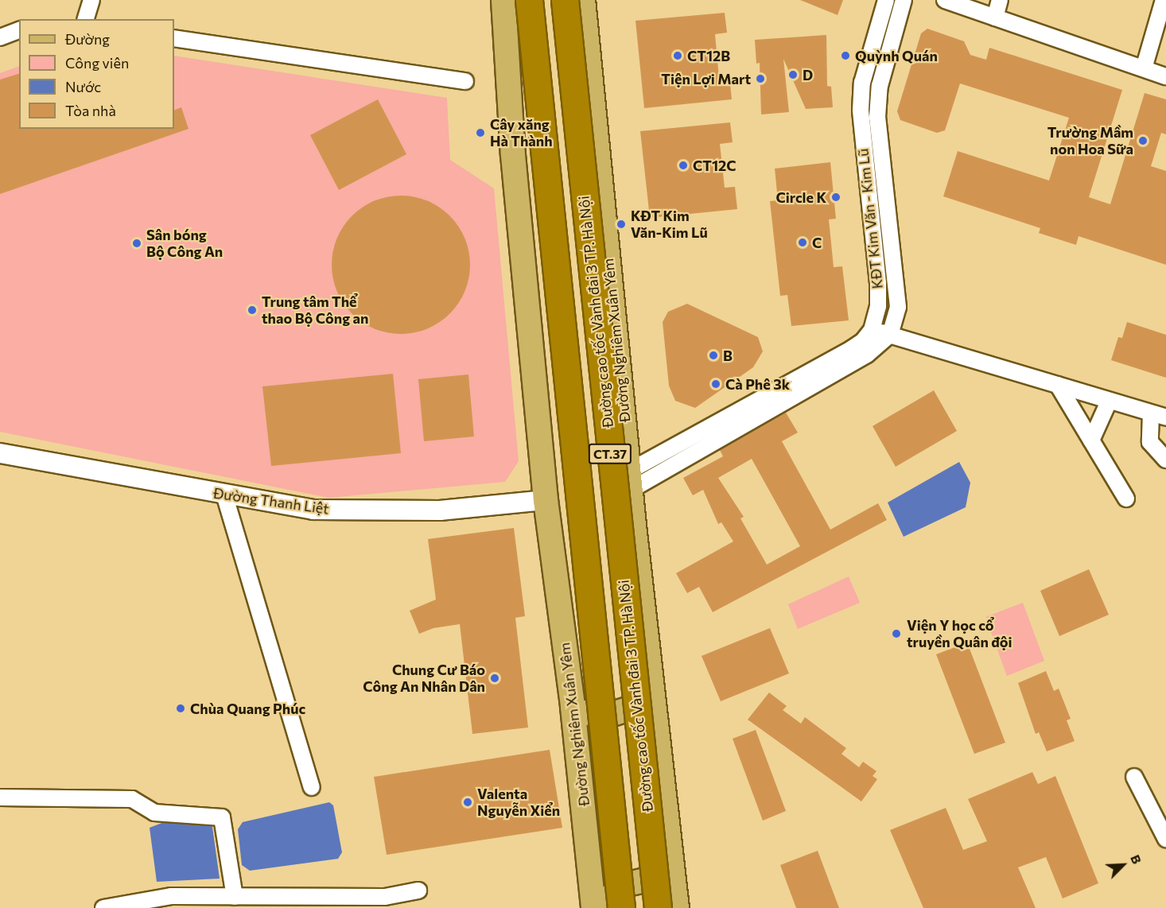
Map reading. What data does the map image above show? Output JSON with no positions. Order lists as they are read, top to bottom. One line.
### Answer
{"streets":{"highway":["Đường cao tốc Vành đai 3 TP. Hà Nội","CT.37"],"main road":["Đường Nghiêm Xuân Yêm"],"street":["KĐT Kim Văn - Kim Lũ","Đường Thanh Liệt"]},"crossings":[["Đường cao tốc Vành đai 3 TP. Hà Nội","Đường Nghiêm Xuân Yêm"],["Đường Nghiêm Xuân Yêm","Đường Thanh Liệt"]],"places":["CT12B","Quỳnh Quán","D","Tiện Lợi Mart","Cây xăng Hà Thành","Trường Mầm non Hoa Sữa","CT12C","Circle K","KĐT Kim Văn-Kim Lũ","C","Sân bóng Bộ Công An","Trung tâm Thể thao Bộ Công an","B","Cà Phê 3k","Viện Y học cổ truyền Quân đội","Chung Cư Báo Công An Nhân Dân","Chùa Quang Phúc","Valenta Nguyễn Xiển"],"legend":["Đường","Công viên","Nước","Tòa nhà"],"north":"top right"}
